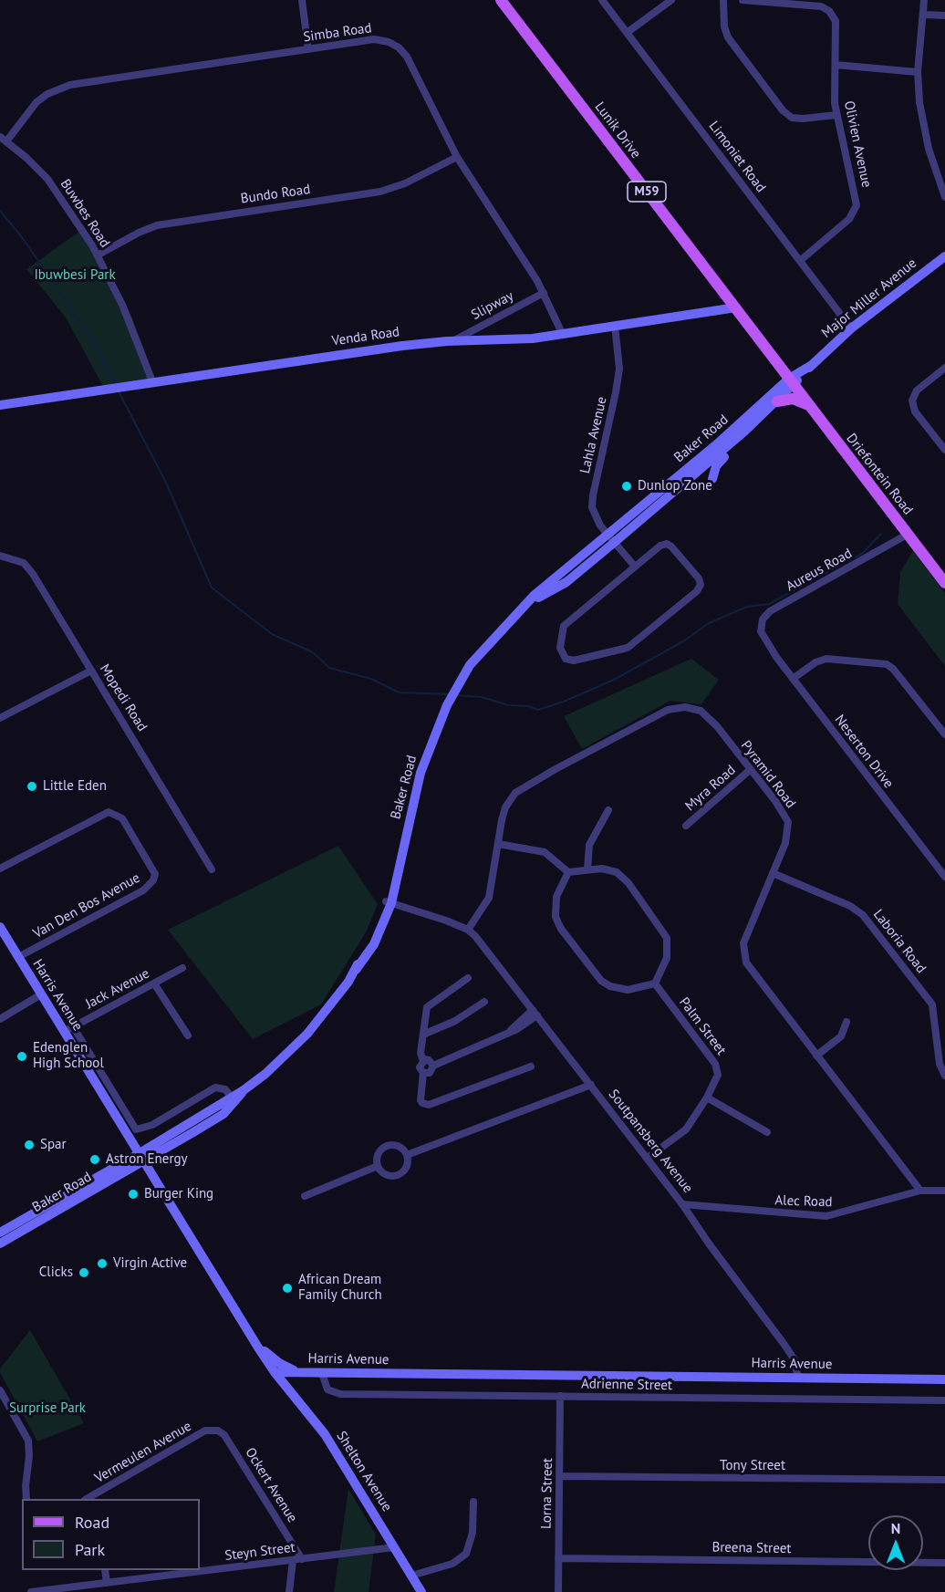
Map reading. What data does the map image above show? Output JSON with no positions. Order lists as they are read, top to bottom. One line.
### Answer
{"streets":{"main road":["Lunik Drive","M59","Major Miller Avenue","Venda Road","Baker Road","Driefontein Road","Harris Avenue","Shelton Avenue"],"street":["Simba Road","Olivien Avenue","Limoniet Road","Bundo Road","Buwbes Road","Slipway","Lahla Avenue","Aureus Road","Mopedi Road","Neserton Drive","Pyramid Road","Myra Road","Van Den Bos Avenue","Laboria Road","Jack Avenue","Palm Street","Soutpansberg Avenue","Alec Road","Adrienne Street","Vermeulen Avenue","Tony Street","Ockert Avenue","Lorna Street","Breena Street","Steyn Street"]},"crossings":[["Simba Road","Bundo Road"],["Simba Road","Buwbes Road"],["Simba Road","Slipway"],["Simba Road","Venda Road"],["Lunik Drive","Major Miller Avenue"],["Lunik Drive","Venda Road"],["Lunik Drive","Baker Road"],["Lunik Drive","Driefontein Road"],["Olivien Avenue","Limoniet Road"],["Limoniet Road","Major Miller Avenue"],["Bundo Road","Buwbes Road"],["Buwbes Road","Venda Road"],["Major Miller Avenue","Baker Road"],["Major Miller Avenue","Driefontein Road"],["Slipway","Venda Road"],["Venda Road","Lahla Avenue"],["Lahla Avenue","Baker Road"],["Baker Road","Driefontein Road"],["Baker Road","Harris Avenue"],["Driefontein Road","Aureus Road"],["Aureus Road","Neserton Drive"],["Pyramid Road","Myra Road"],["Pyramid Road","Laboria Road"],["Pyramid Road","Soutpansberg Avenue"],["Pyramid Road","Alec Road"],["Van Den Bos Avenue","Harris Avenue"],["Jack Avenue","Harris Avenue"],["Harris Avenue","Soutpansberg Avenue"],["Harris Avenue","Adrienne Street"],["Harris Avenue","Shelton Avenue"],["Palm Street","Soutpansberg Avenue"],["Soutpansberg Avenue","Alec Road"],["Adrienne Street","Lorna Street"],["Vermeulen Avenue","Ockert Avenue"],["Tony Street","Lorna Street"],["Shelton Avenue","Steyn Street"],["Ockert Avenue","Steyn Street"],["Lorna Street","Breena Street"]],"parks":["Ibuwbesi Park","Surprise Park"],"places":["Dunlop Zone","Little Eden","Edenglen High School","Spar","Astron Energy","Burger King","Virgin Active","Clicks","African Dream Family Church"],"legend":["Road","Park"],"north":"top"}
